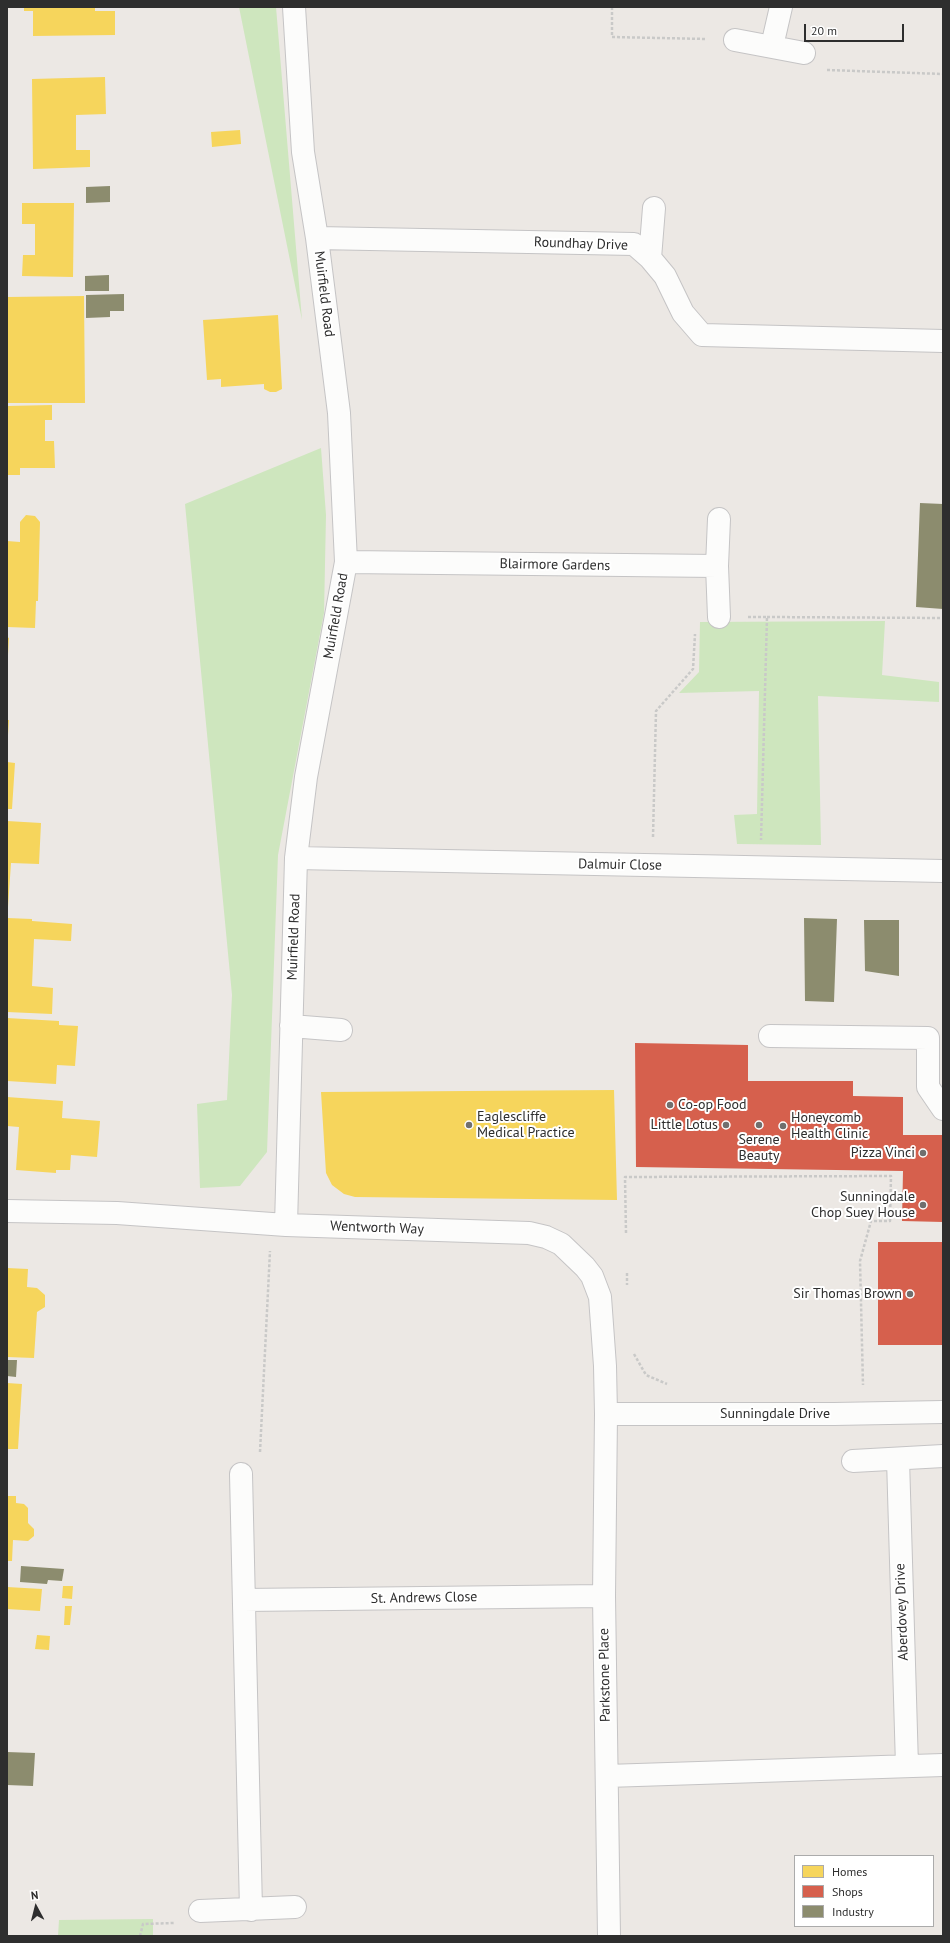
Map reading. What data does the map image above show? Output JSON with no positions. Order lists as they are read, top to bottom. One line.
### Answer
{"streets":{"street":["Roundhay Drive","Muirfield Road","Blairmore Gardens","Dalmuir Close","Wentworth Way","Sunningdale Drive","St. Andrews Close","Aberdovey Drive","Parkstone Place"]},"crossings":[["Roundhay Drive","Muirfield Road"],["Muirfield Road","Blairmore Gardens"],["Muirfield Road","Dalmuir Close"],["Muirfield Road","Wentworth Way"],["Wentworth Way","Sunningdale Drive"],["Wentworth Way","Parkstone Place"],["Sunningdale Drive","Parkstone Place"],["St. Andrews Close","Parkstone Place"]],"places":["Co-op Food","Eaglescliffe Medical Practice","Little Lotus","Serene Beauty","Honeycomb Health Clinic","Pizza Vinci","Sunningdale Chop Suey House","Sir Thomas Brown"],"legend":["Homes","Shops","Industry"],"scale_bar":"20 m","north":"top"}
